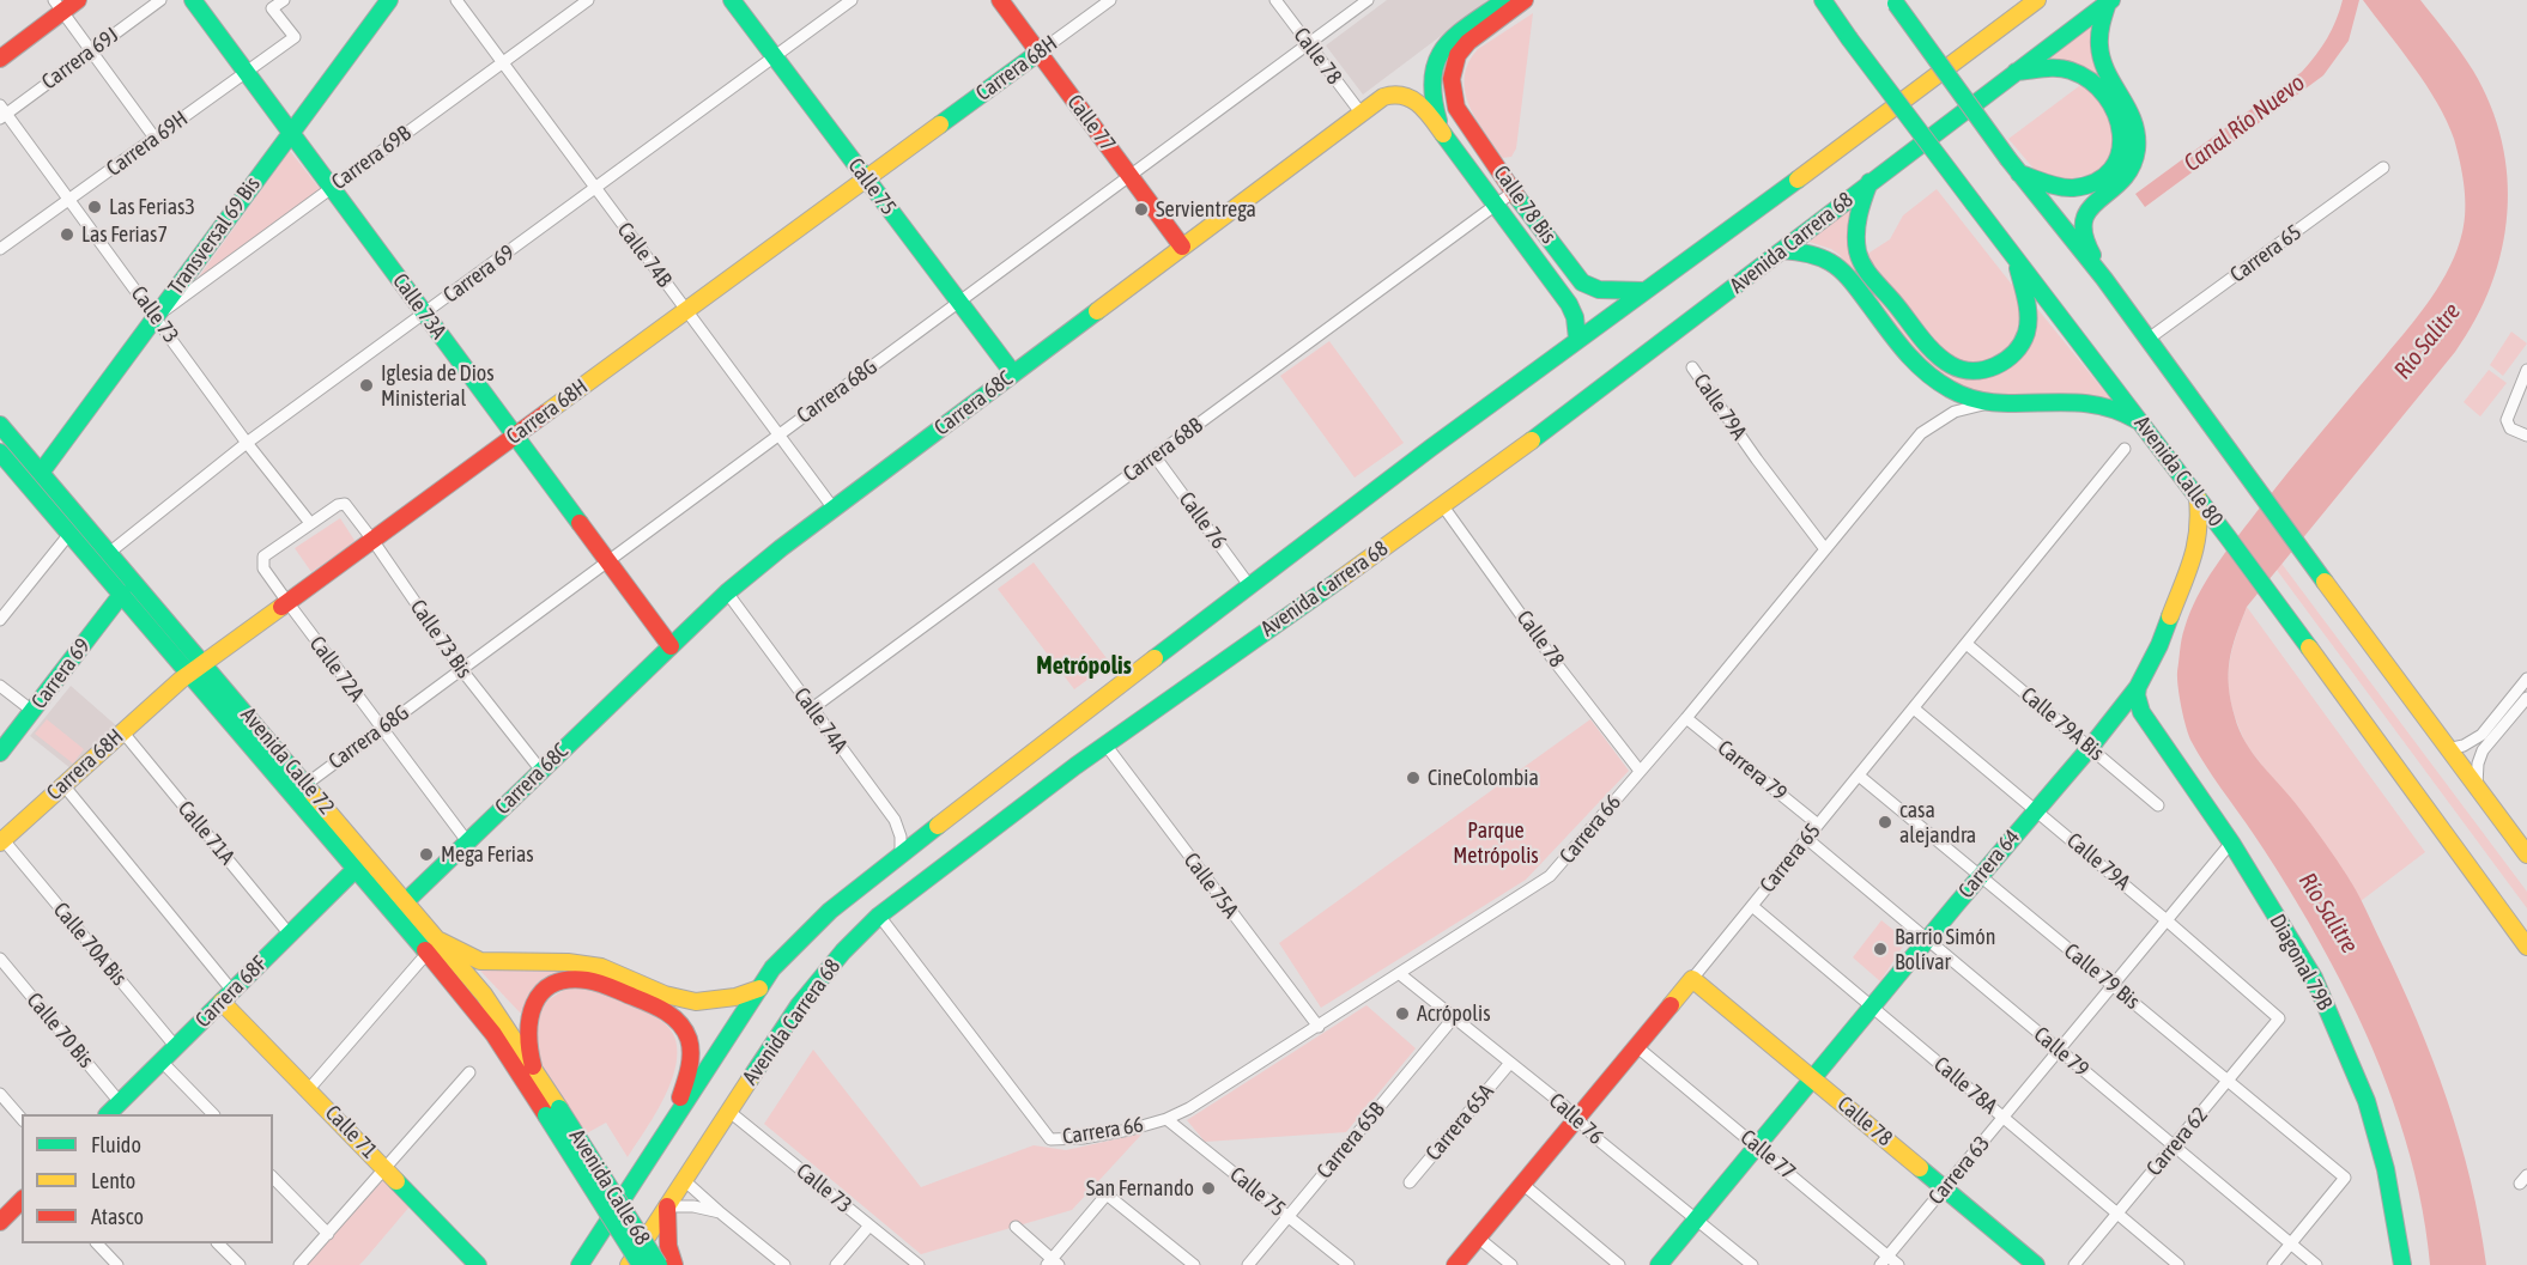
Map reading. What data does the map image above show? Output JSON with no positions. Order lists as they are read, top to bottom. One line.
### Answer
{"streets":{"main road":["Calle 78","Carrera 68H","Calle 77","Calle 75","Calle 78 Bis","Transversal 69 Bis","Avenida Carrera 68","Carrera 65","Carrera 69","Calle 73A","Carrera 68C","Avenida Calle 80","Avenida Calle 72","Carrera 64","Diagonal 79B","Carrera 68F","Calle 71","Avenida Calle 68"],"street":["Carrera 69J","Carrera 69H","Carrera 69B","Calle 74B","Calle 73","Carrera 68G","Calle 79A","Carrera 68B","Calle 76","Calle 73 Bis","Calle 72A","Calle 74A","Calle 79A Bis","Carrera 79","Carrera 66","Calle 71A","Calle 75A","Calle 70A Bis","Calle 79 Bis","Calle 70 Bis","Calle 79","Calle 78A","Carrera 65A","Carrera 65B","Carrera 62","Carrera 63"]},"crossings":[["Calle 78","Avenida Carrera 68"],["Calle 78","Carrera 65"],["Calle 78","Carrera 68G"],["Calle 78","Carrera 68C"],["Calle 78","Carrera 66"],["Calle 78","Carrera 64"],["Calle 78","Carrera 63"],["Carrera 69J","Calle 73"],["Carrera 68H","Calle 77"],["Carrera 68H","Calle 75"],["Carrera 68H","Calle 74B"],["Carrera 68H","Calle 73A"],["Carrera 68H","Calle 73 Bis"],["Carrera 68H","Calle 72A"],["Carrera 68H","Avenida Calle 72"],["Carrera 68H","Calle 71A"],["Carrera 68H","Calle 70A Bis"],["Carrera 68H","Calle 71"],["Calle 77","Carrera 65"],["Calle 77","Carrera 68G"],["Calle 77","Carrera 68C"],["Calle 77","Carrera 64"],["Calle 77","Carrera 63"],["Carrera 69H","Calle 73A"],["Carrera 69H","Calle 73"],["Carrera 69B","Transversal 69 Bis"],["Carrera 69B","Calle 74B"],["Carrera 69B","Calle 73A"],["Carrera 69B","Calle 73"],["Calle 75","Carrera 69"],["Calle 75","Carrera 68G"],["Calle 75","Carrera 68C"],["Calle 75","Carrera 66"],["Calle 75","Carrera 65B"],["Calle 78 Bis","Avenida Carrera 68"],["Calle 78 Bis","Carrera 68C"],["Calle 78 Bis","Carrera 68B"],["Transversal 69 Bis","Calle 73A"],["Transversal 69 Bis","Calle 73"],["Transversal 69 Bis","Avenida Calle 72"],["Avenida Carrera 68","Calle 73"],["Avenida Carrera 68","Calle 76"],["Avenida Carrera 68","Calle 74A"],["Avenida Carrera 68","Carrera 66"],["Avenida Carrera 68","Calle 75A"],["Carrera 65","Calle 79A"],["Carrera 65","Calle 76"],["Carrera 65","Calle 79A Bis"],["Carrera 65","Carrera 79"],["Carrera 65","Calle 79 Bis"],["Carrera 65","Calle 79"],["Carrera 65","Calle 78A"],["Calle 74B","Carrera 69"],["Calle 74B","Carrera 68G"],["Calle 74B","Carrera 68C"],["Carrera 69","Calle 73A"],["Carrera 69","Calle 73"],["Carrera 69","Avenida Calle 72"],["Calle 73A","Carrera 68G"],["Calle 73A","Carrera 68C"],["Calle 73","Calle 73 Bis"],["Calle 73","Calle 72A"],["Carrera 68G","Calle 73 Bis"],["Carrera 68G","Calle 72A"],["Carrera 68G","Avenida Calle 72"],["Carrera 68C","Calle 73 Bis"],["Carrera 68C","Calle 72A"],["Carrera 68C","Calle 74A"],["Carrera 68C","Avenida Calle 72"],["Calle 79A","Carrera 66"],["Calle 79A","Carrera 64"],["Calle 79A","Carrera 62"],["Calle 79A","Carrera 63"],["Carrera 68B","Calle 76"],["Carrera 68B","Calle 74A"],["Avenida Calle 80","Carrera 64"],["Calle 76","Carrera 66"],["Calle 76","Carrera 64"],["Calle 76","Carrera 65A"],["Calle 76","Carrera 65B"],["Calle 73 Bis","Calle 72A"],["Calle 79A Bis","Carrera 64"],["Avenida Calle 72","Carrera 68F"],["Avenida Calle 72","Avenida Calle 68"],["Carrera 79","Carrera 66"],["Carrera 66","Calle 75A"],["Calle 71A","Carrera 68F"],["Carrera 64","Diagonal 79B"],["Carrera 64","Calle 79 Bis"],["Carrera 64","Calle 79"],["Carrera 64","Calle 78A"],["Calle 70A Bis","Carrera 68F"],["Diagonal 79B","Carrera 63"],["Calle 79 Bis","Calle 79"],["Calle 79 Bis","Carrera 62"],["Calle 79 Bis","Carrera 63"],["Carrera 68F","Calle 70 Bis"],["Carrera 68F","Calle 71"],["Calle 79","Carrera 62"],["Calle 79","Carrera 63"],["Calle 78A","Carrera 62"],["Calle 78A","Carrera 63"]],"districts":["Metrópolis"],"water":["Canal Río Nuevo","Río Salitre"],"parks":["Parque Metrópolis"],"places":["Las Ferias3","Servientrega","Las Ferias7","Iglesia de Dios Ministerial","CineColombia","casa alejandra","Mega Ferias","Barrio Simón Bolívar","Acrópolis","San Fernando"],"legend":["Fluido","Lento","Atasco"]}
